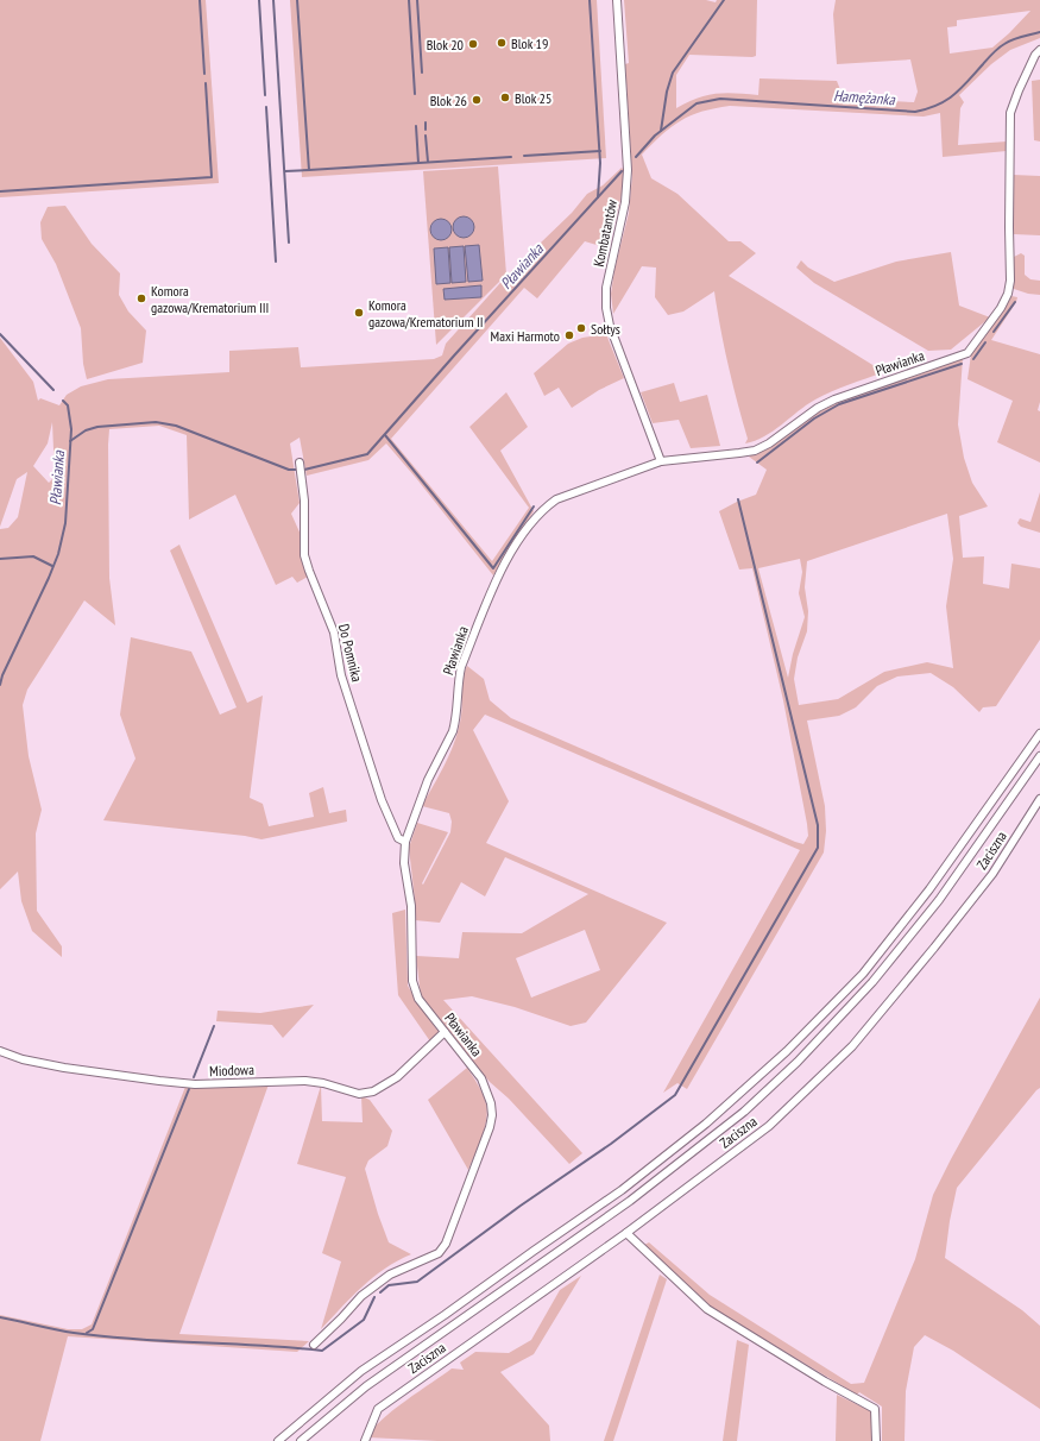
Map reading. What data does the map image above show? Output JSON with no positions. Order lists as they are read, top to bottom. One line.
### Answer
{"streets":{"street":["Kombatantów","Pławianka","Do Pomnika","Zaciszna","Miodowa"]},"crossings":[["Kombatantów","Pławianka"],["Pławianka","Do Pomnika"],["Pławianka","Miodowa"]],"water":["Hamężanka","Pławianka"],"places":["Blok 19","Blok 20","Blok 25","Blok 26","Komora gazowa/Krematorium III","Komora gazowa/Krematorium II","Sołtys","Maxi Harmoto"]}
